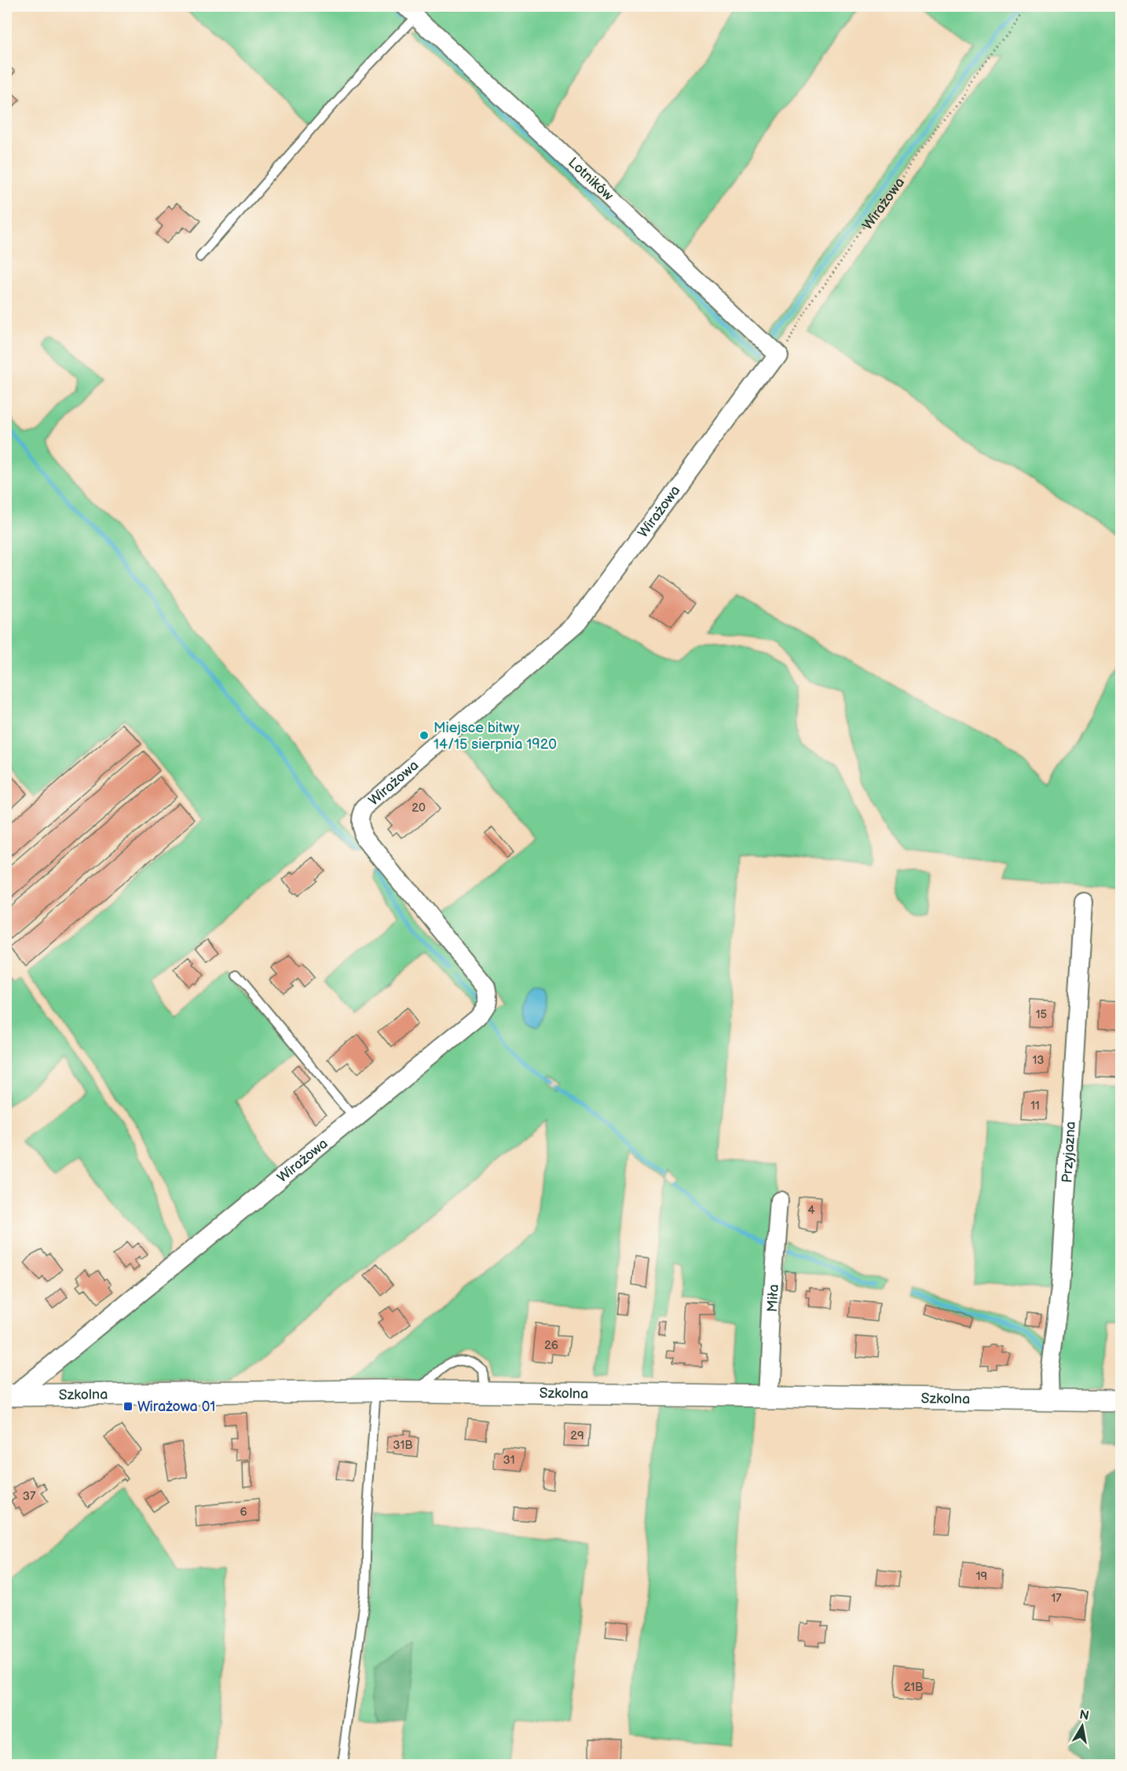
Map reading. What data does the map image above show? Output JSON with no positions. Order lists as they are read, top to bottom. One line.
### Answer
{"streets":{"street":["Lotników","Wirażowa","Przyjazna","Miła","Szkolna"]},"crossings":[["Lotników","Wirażowa"],["Wirażowa","Szkolna"],["Przyjazna","Szkolna"],["Miła","Szkolna"]],"places":{"other":["Miejsce bitwy 14/15 sierpnia 1920"],"transit":["Wirażowa 01"]},"house_numbers":["20","15","13","11","4","26","29","31B","31","37","6","19","17","21B"],"north":"top"}
